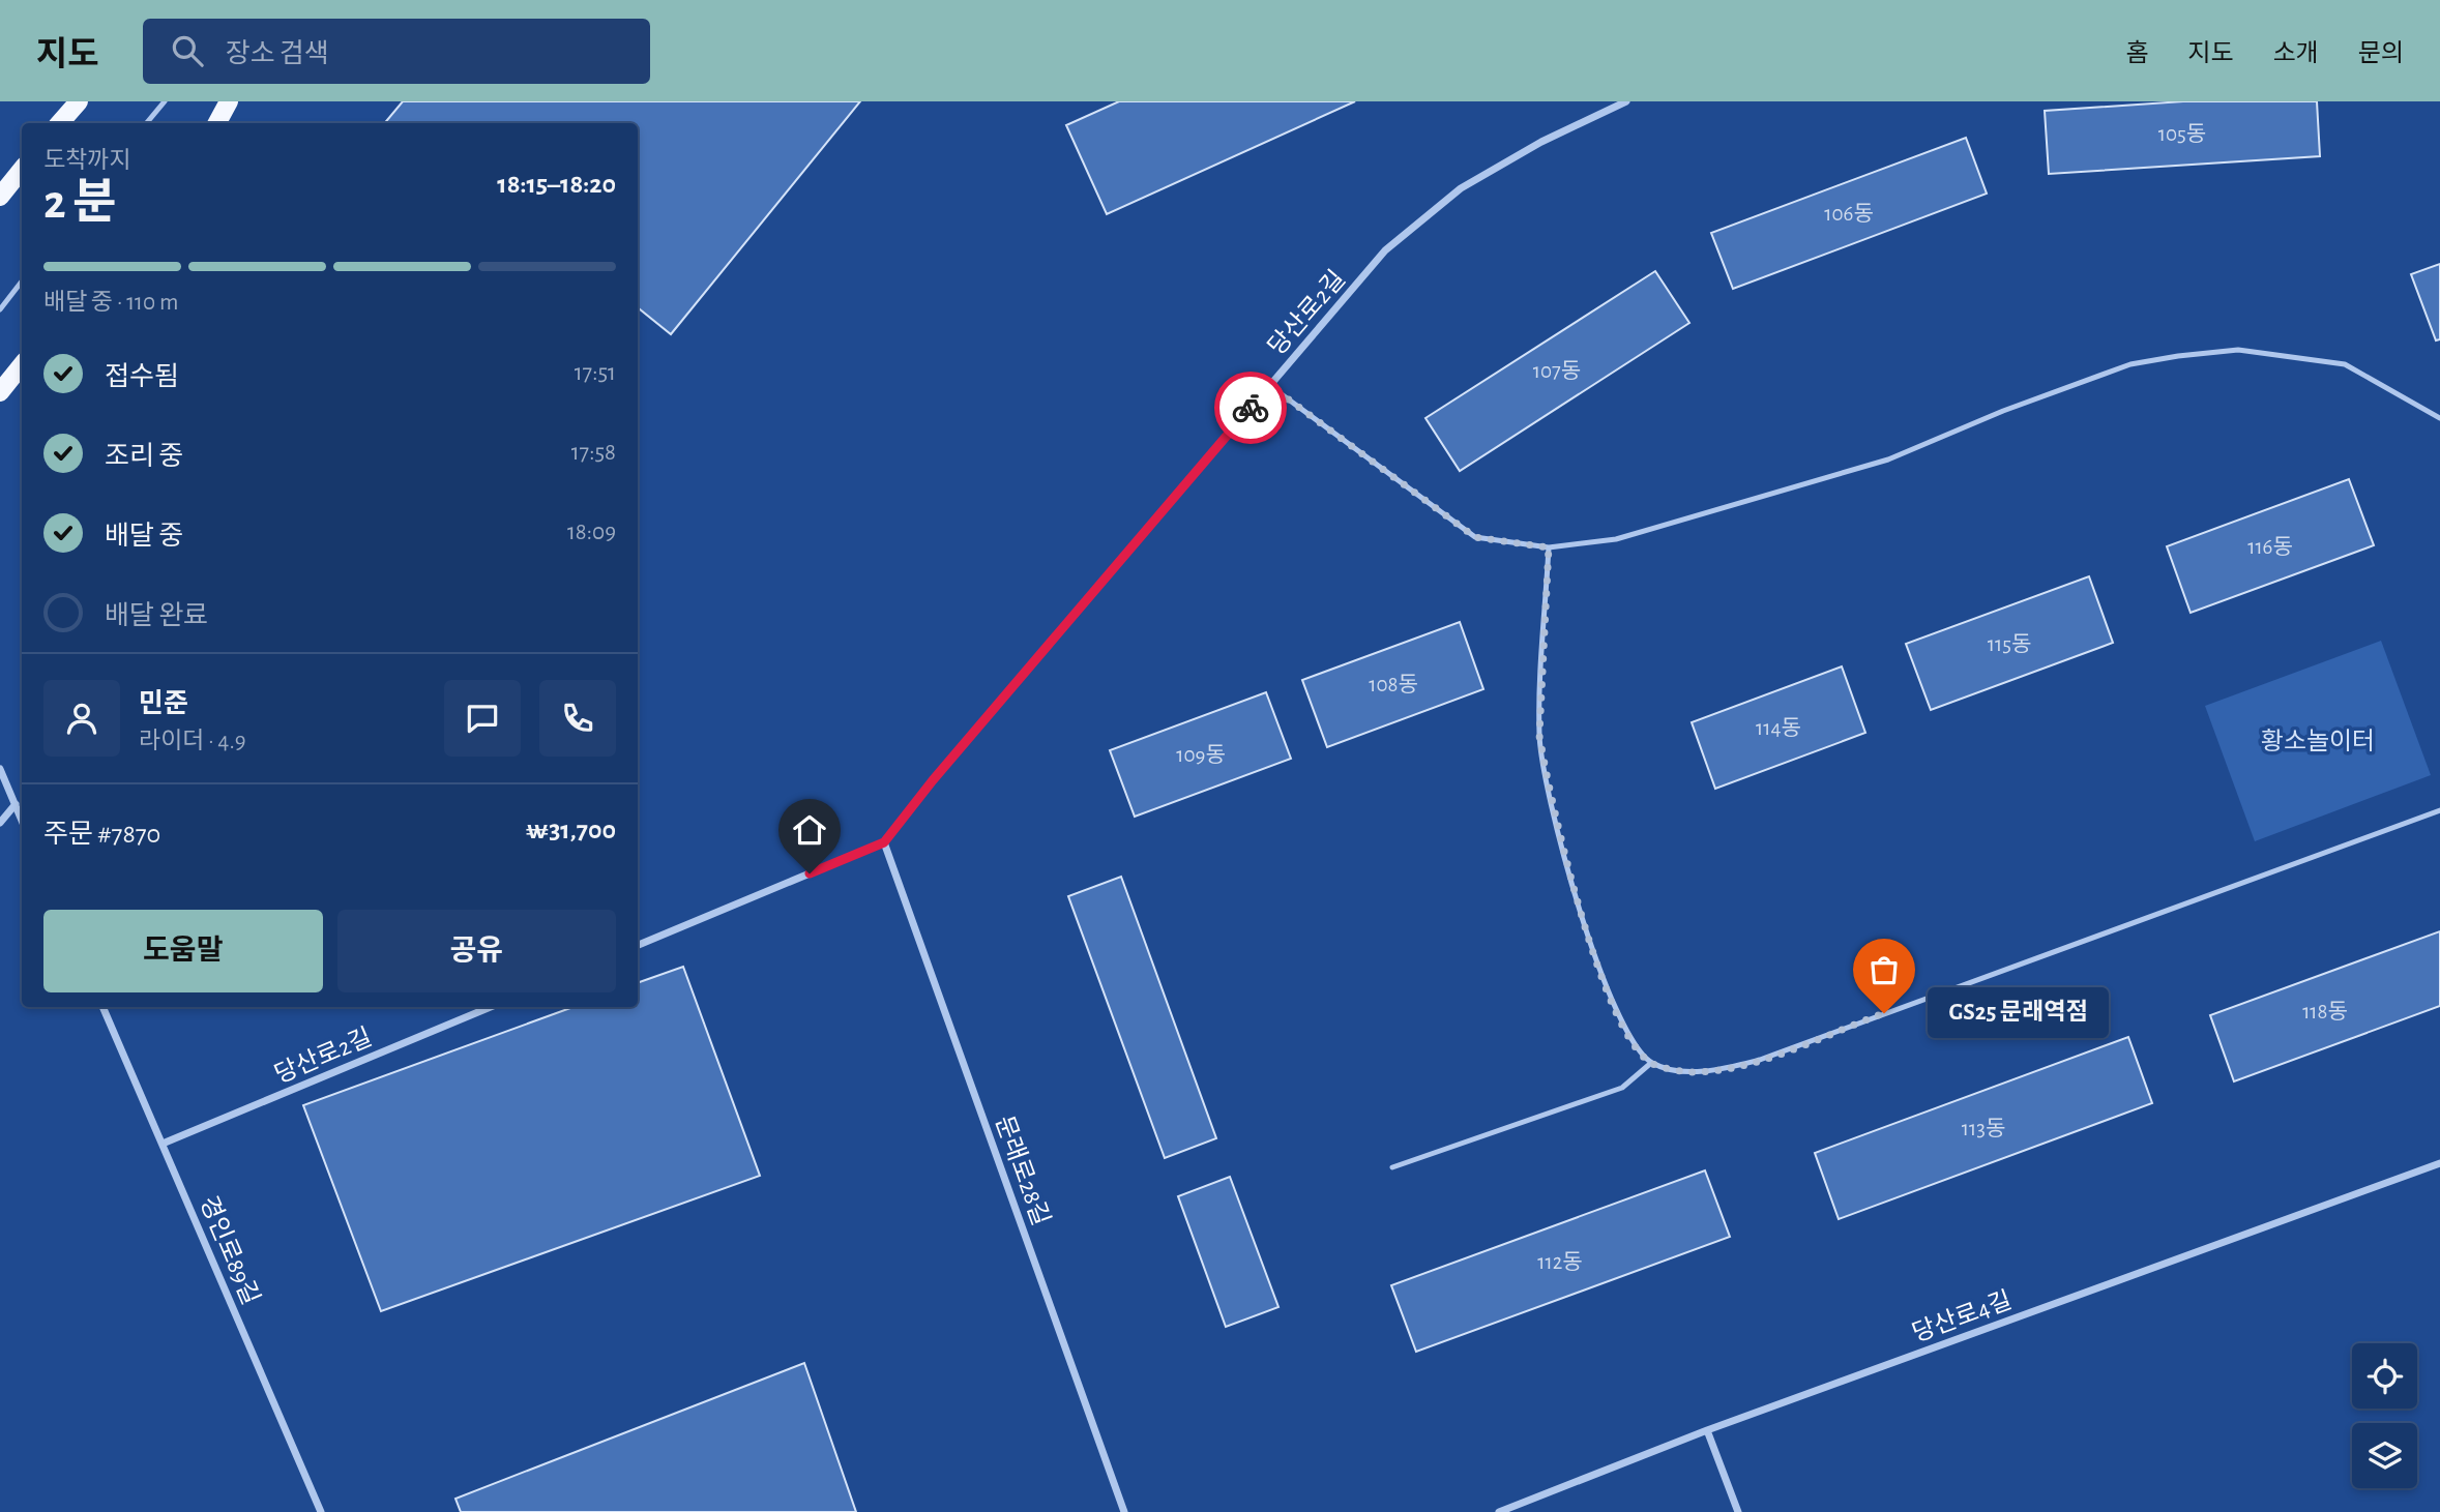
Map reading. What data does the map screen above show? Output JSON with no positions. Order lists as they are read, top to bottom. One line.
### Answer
{"streets":{"street":["당산로2길","문래로28길","경인로89길","당산로4길"]},"crossings":[["당산로2길","문래로28길"],["당산로2길","경인로89길"]],"parks":["황소놀이터"],"places":["GS25 문래역점"],"house_numbers":["105동","106동","107동","116동","115동","108동","114동","109동","118동","113동","112동"],"page":{"header":"지도","search":"장소 검색","nav":["홈","지도","소개","문의"],"heading":["2 분","도착까지","18:15–18:20"],"panel":["민준","라이더 · 4.9","주문 #7870","₩31,700"],"bar":"배달 중 · 110 m","list":[["접수됨","17:51"],["조리 중","17:58"],["배달 중","18:09"],"배달 완료"],"buttons":["도움말","공유"],"bubble":"GS25 문래역점"}}
